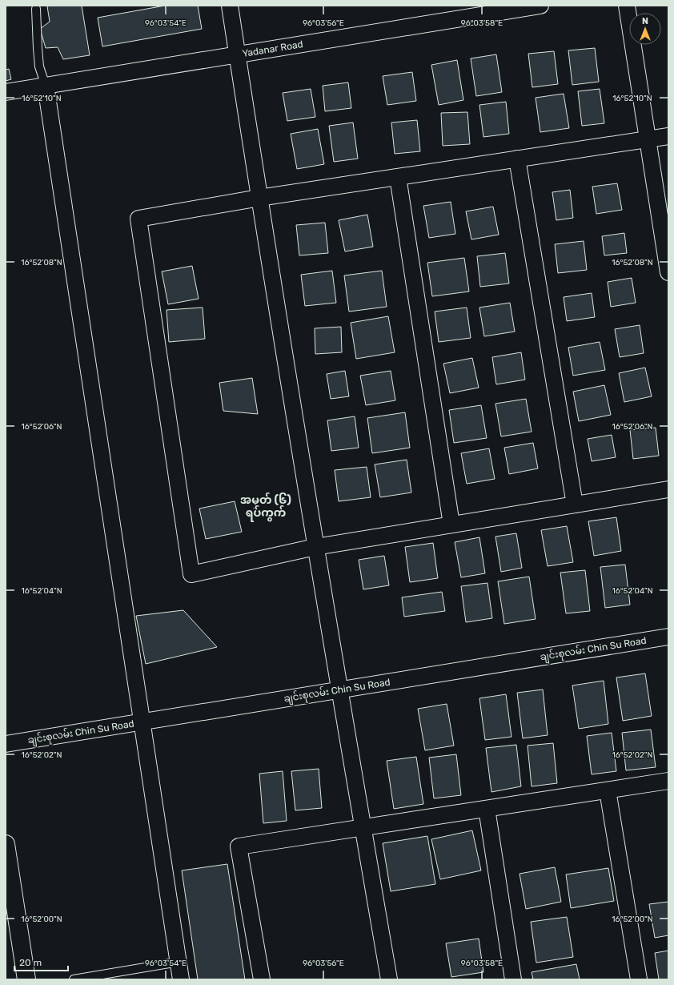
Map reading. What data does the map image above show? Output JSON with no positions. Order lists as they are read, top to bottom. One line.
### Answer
{"streets":{"street":["Yadanar Road","ချင်းစုလမ်း Chin Su Road"]},"districts":["အမှတ် (၆) ရပ်ကွက်"],"scale_bar":"20 m","north":"top","coordinates":["96°03'54\"E","96°03'56\"E","96°03'58\"E","16°52'10\"N","16°52'08\"N","16°52'06\"N","16°52'04\"N","16°52'02\"N","16°52'00\"N"]}
